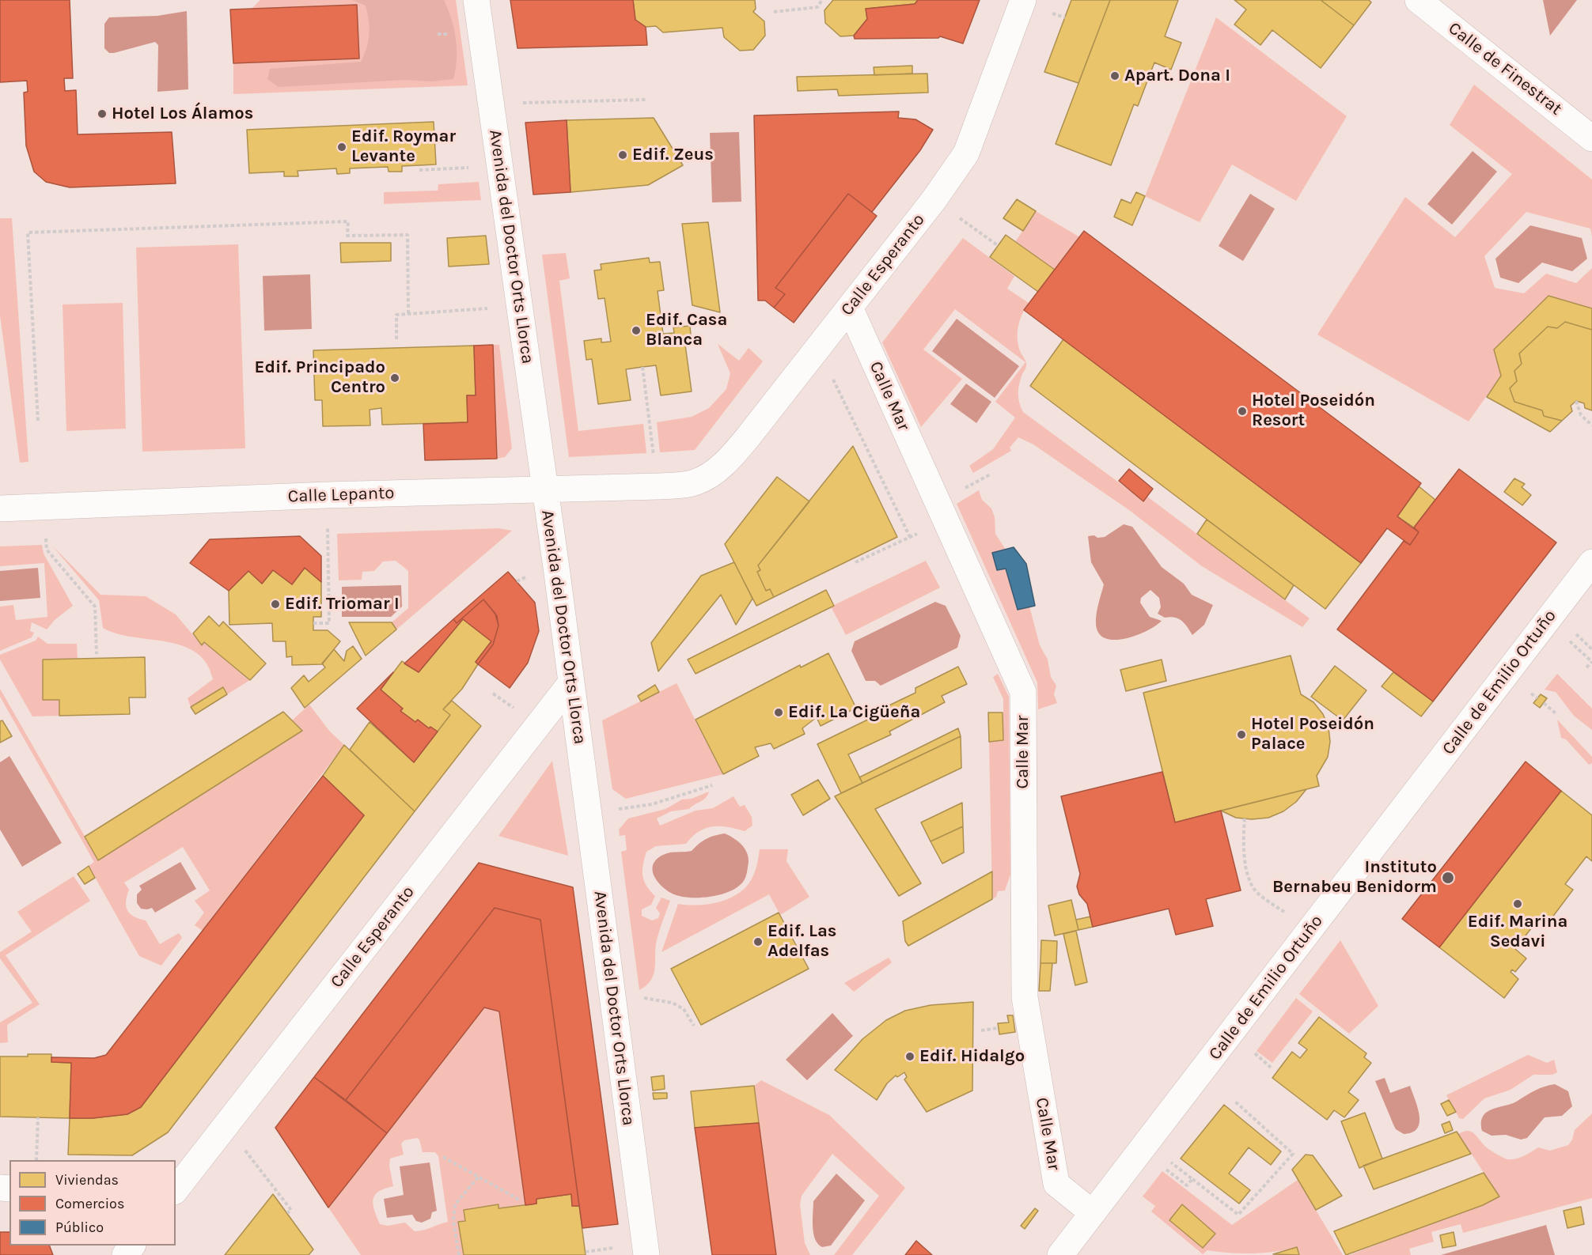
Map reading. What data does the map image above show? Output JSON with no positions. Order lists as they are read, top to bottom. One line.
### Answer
{"streets":{"street":["Calle de Finestrat","Avenida del Doctor Orts Llorca","Calle Esperanto","Calle Mar","Calle Lepanto","Calle de Emilio Ortuño"]},"crossings":[["Avenida del Doctor Orts Llorca","Calle Esperanto"],["Avenida del Doctor Orts Llorca","Calle Lepanto"],["Calle Esperanto","Calle Mar"],["Calle Esperanto","Calle Lepanto"],["Calle Mar","Calle de Emilio Ortuño"]],"places":["Apart. Dona I","Hotel Los Álamos","Edif. Roymar Levante","Edif. Zeus","Edif. Casa Blanca","Edif. Principado Centro","Hotel Poseidón Resort","Edif. Triomar I","Edif. La Cigüeña","Hotel Poseidón Palace","Instituto Bernabeu Benidorm","Edif. Marina Sedavi","Edif. Las Adelfas","Edif. Hidalgo"],"legend":["Viviendas","Comercios","Público"]}
